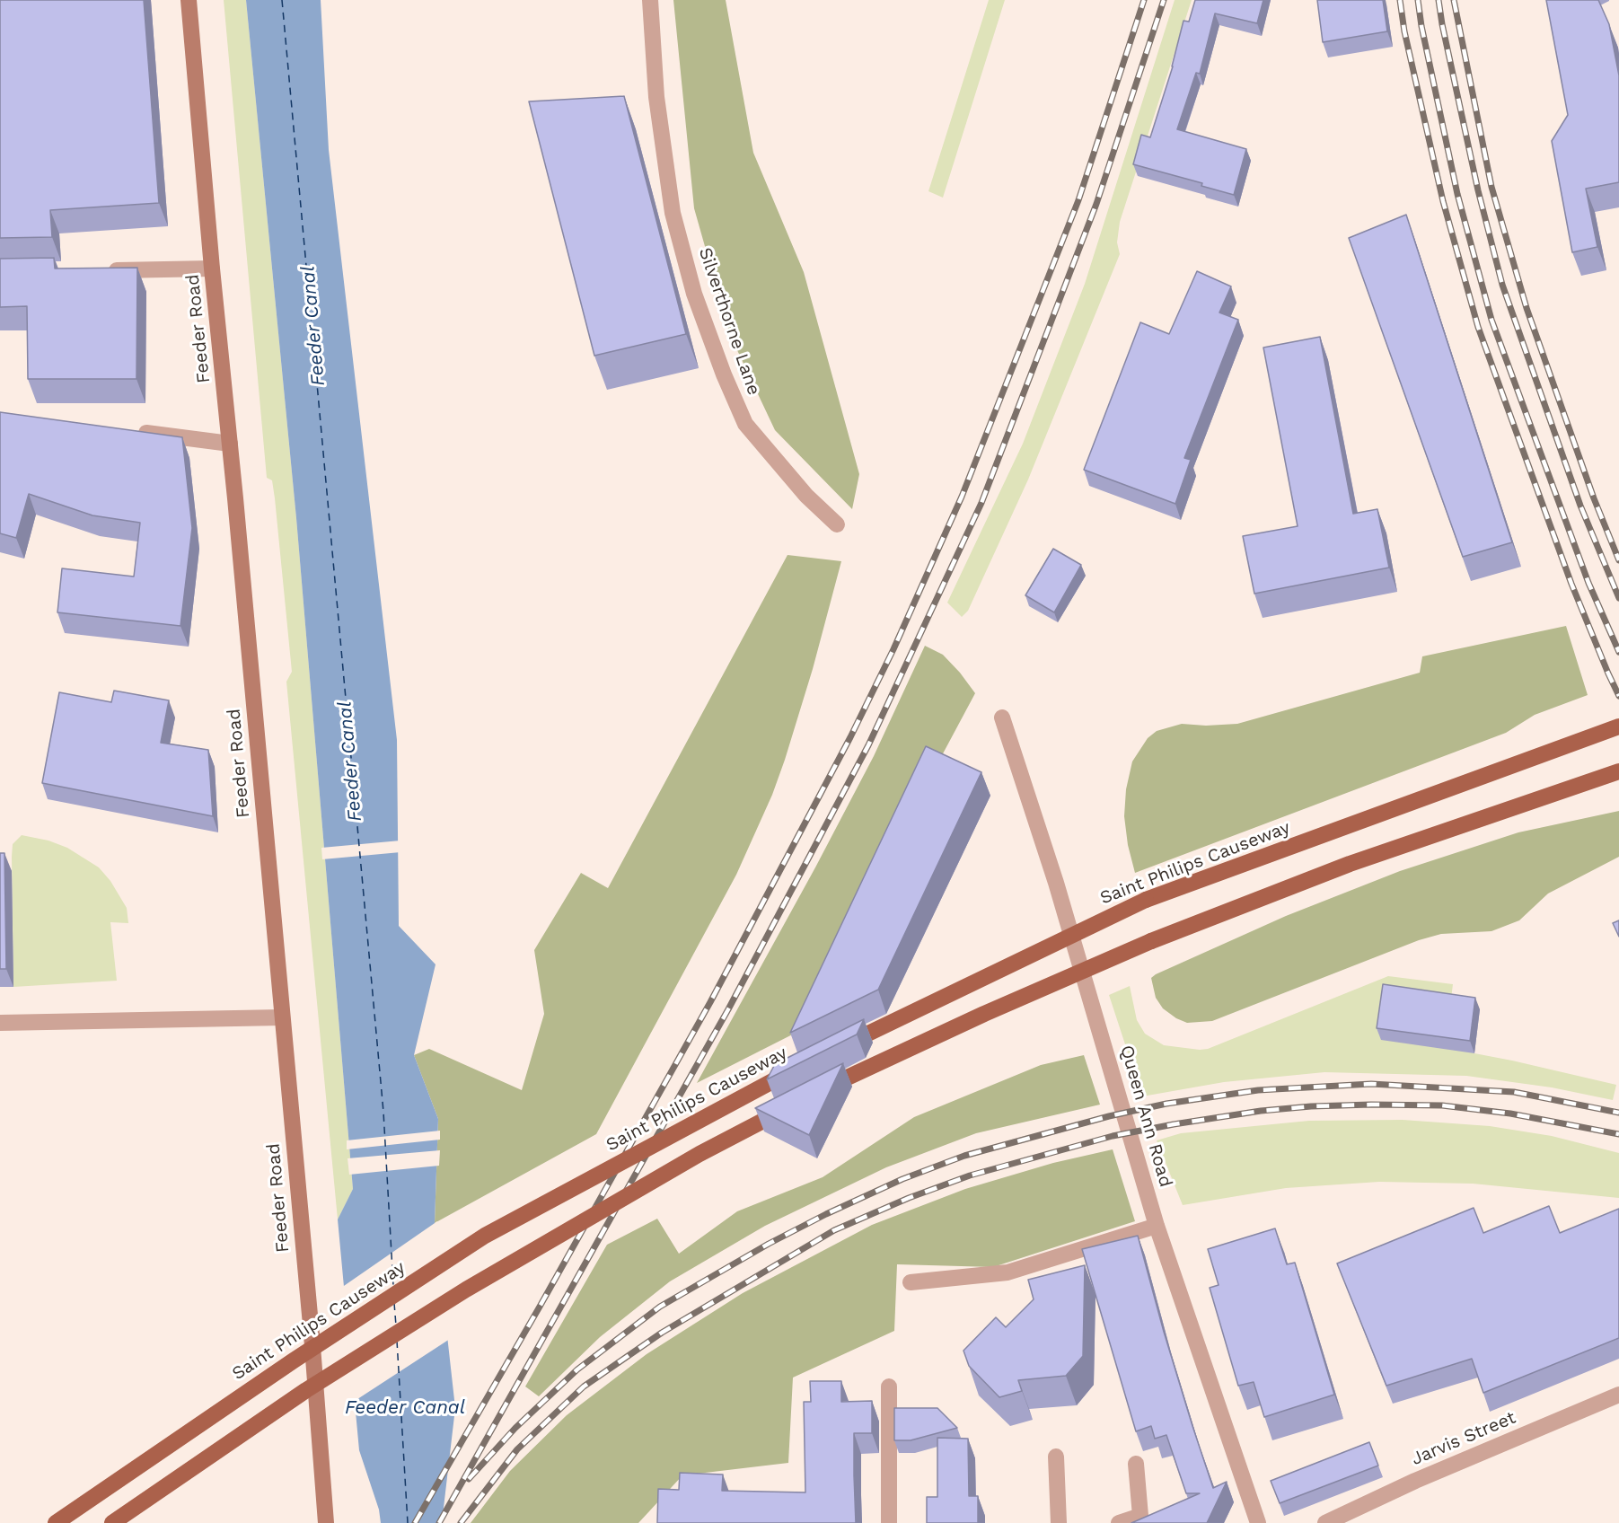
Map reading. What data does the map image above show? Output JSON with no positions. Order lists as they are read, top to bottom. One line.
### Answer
{"streets":{"main road":["Saint Philips Causeway"],"street":["Silverthorne Lane","Feeder Road","Queen Ann Road","Jarvis Street"]},"water":["Feeder Canal"]}
